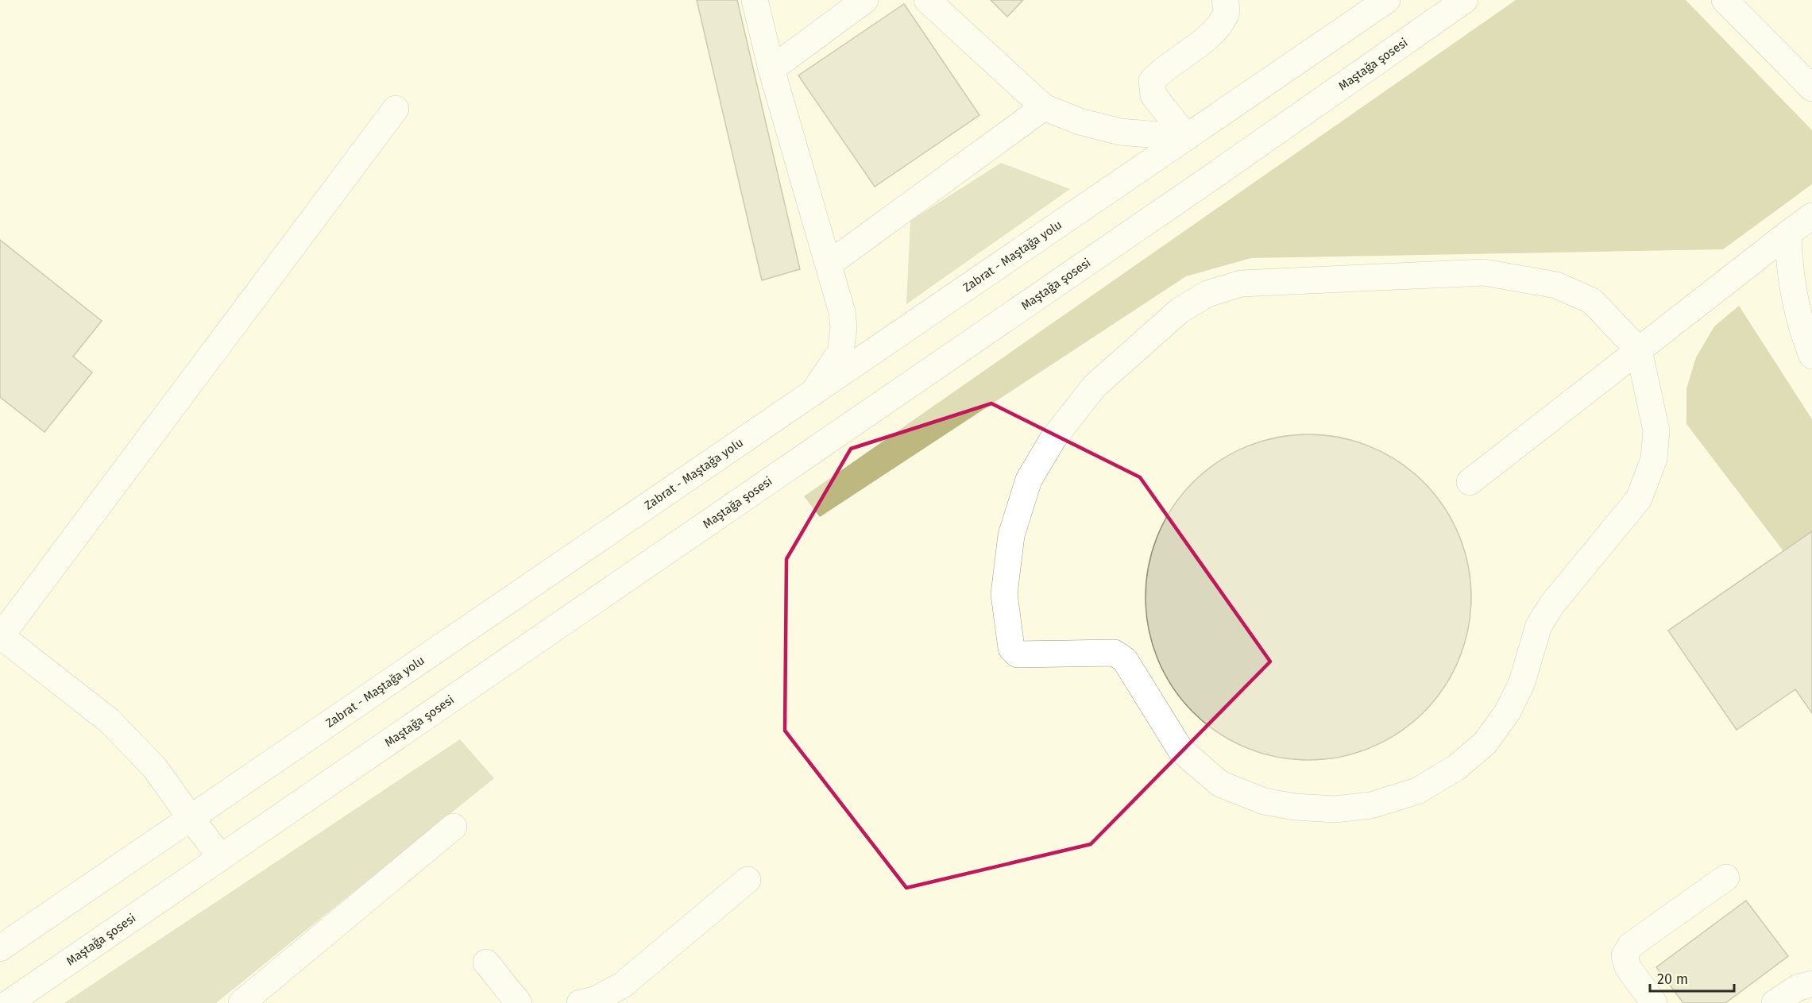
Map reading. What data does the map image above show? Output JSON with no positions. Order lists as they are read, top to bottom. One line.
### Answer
{"streets":{"main road":["Maştağa şosesi","Zabrat - Maştağa yolu"]},"scale_bar":"20 m"}
